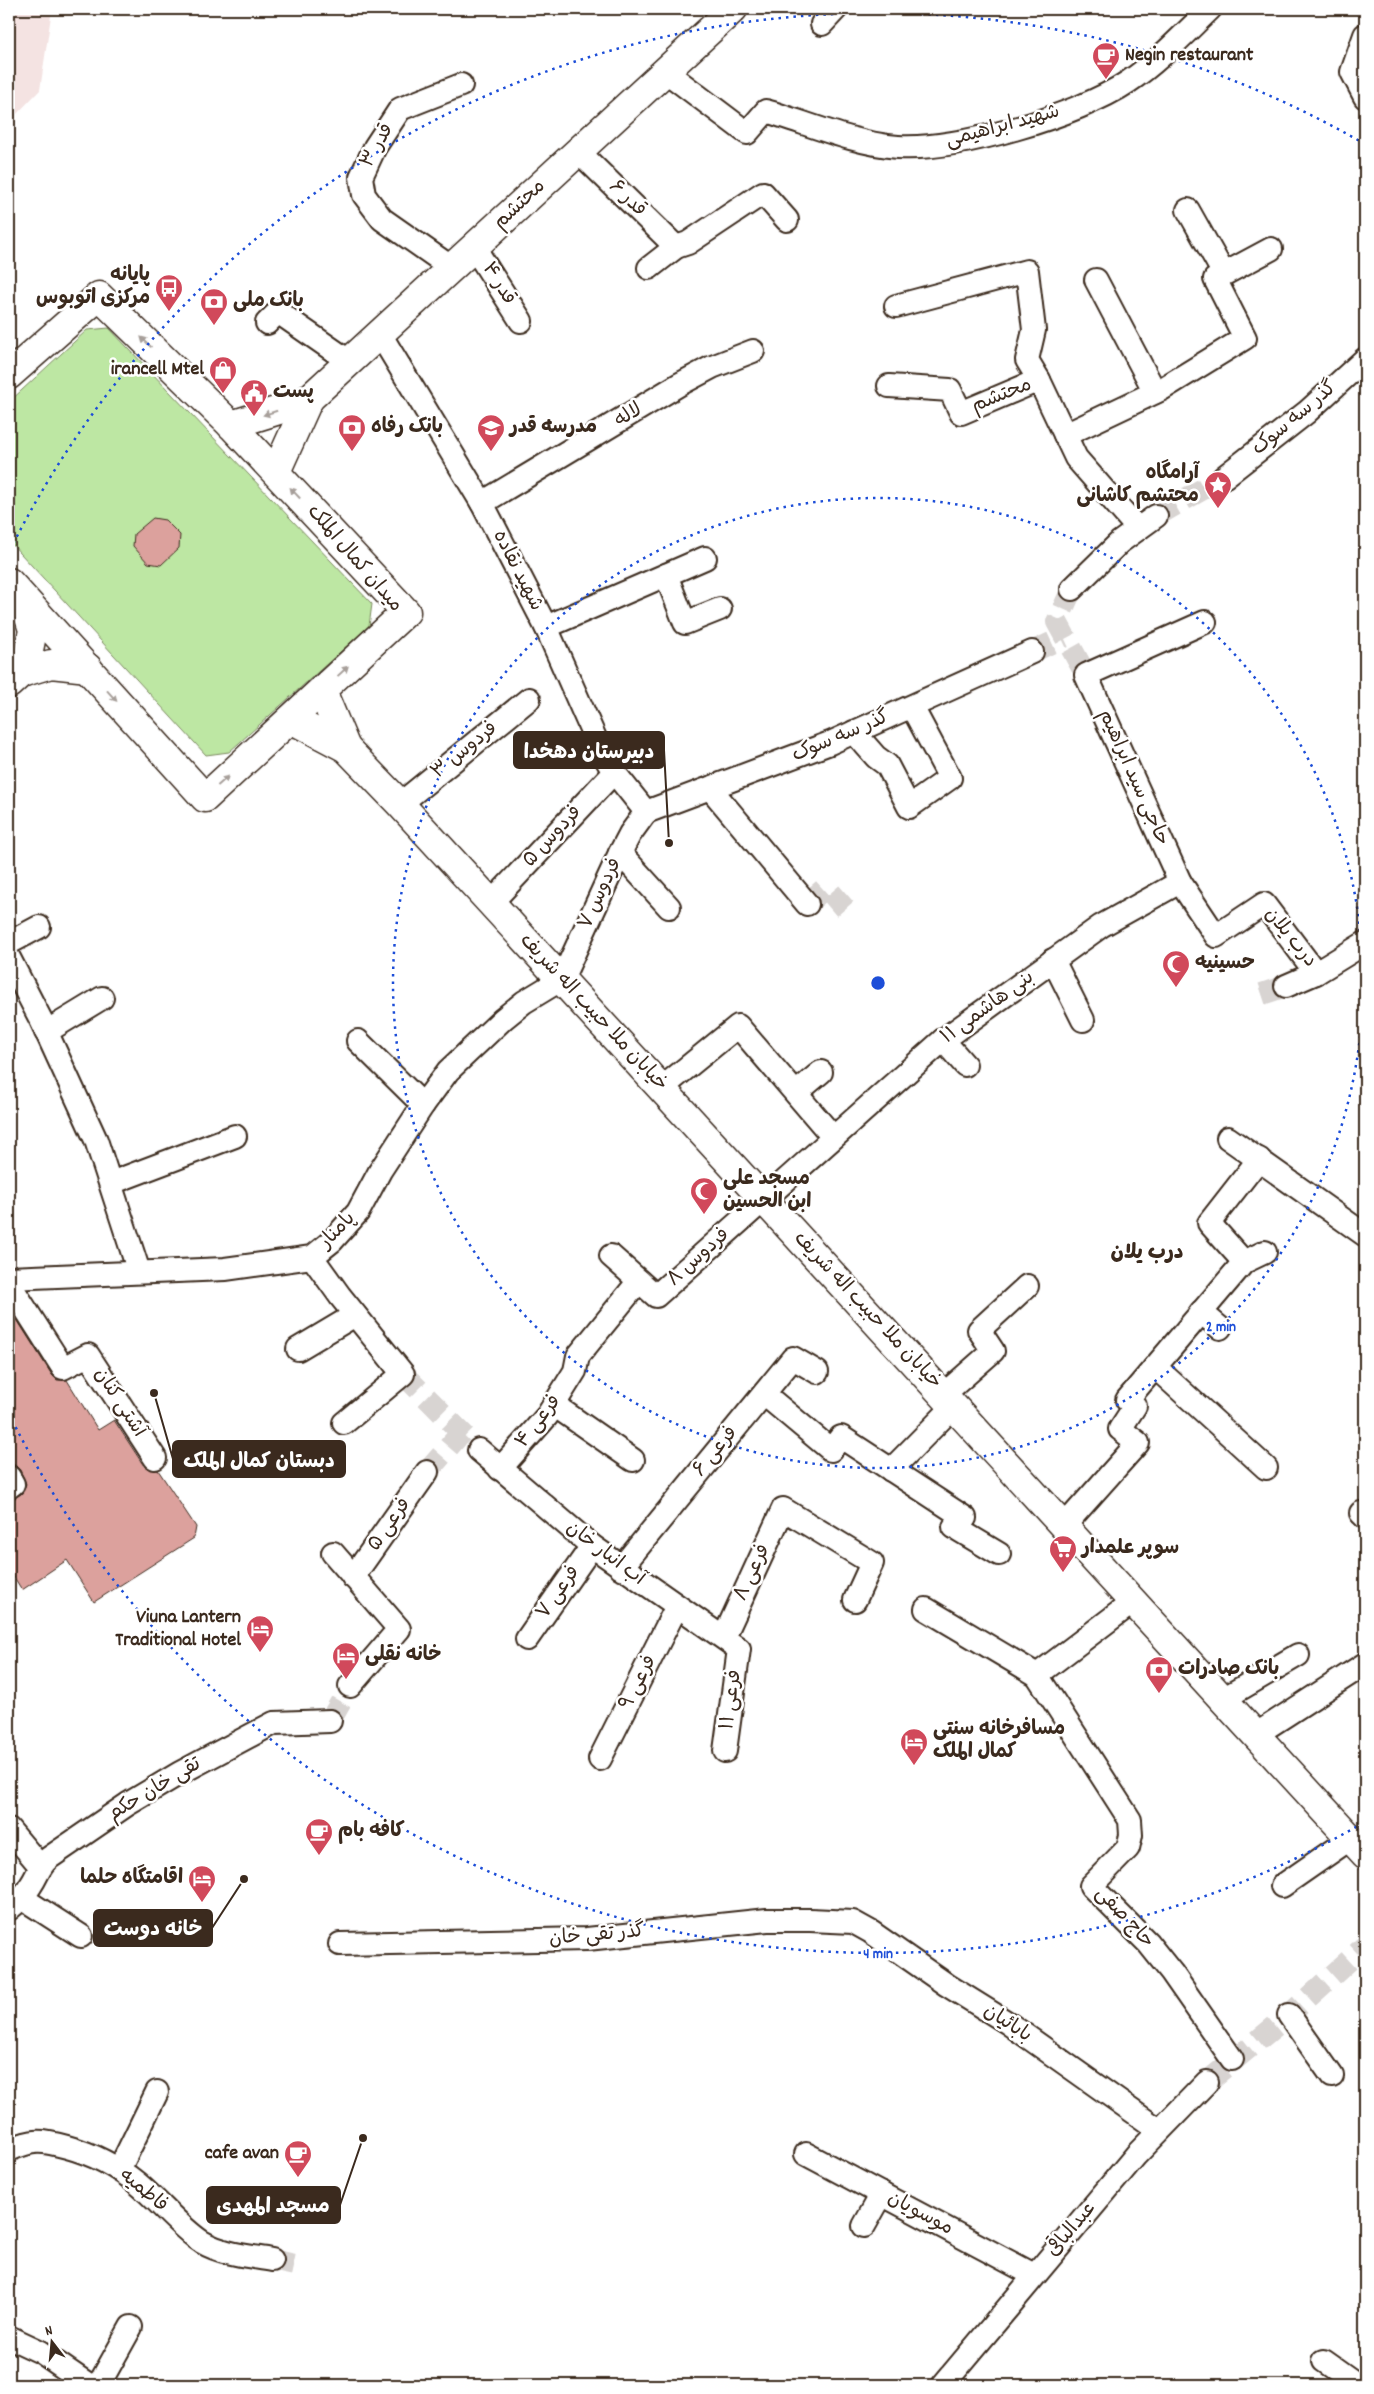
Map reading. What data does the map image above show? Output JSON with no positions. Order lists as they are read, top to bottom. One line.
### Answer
{"streets":{"main road":["محتشم","میدان کمال الملک","خیابان ملا حبیب اله شریف"],"street":["شهید ابراهیمی","قدر ۳","قدر ۶","قدر ۴","لاله","گذر سه سوک","شهید نقاده","فردوس ۳","حاجی سید ابراهیم","فردوس ۵","فردوس ۷","درب یلان","بنی هاشمی ۱۱","پامنار","فردوس ۸","آشتی کنان","فرعی ۴","فرعی ۶","فرعی ۵","آب انبار خان","فرعی ۸","فرعی ۷","فرعی ۹","فرعی ۱۱","تقی خان حکم","حاج صفی","گذر تقی خان","بابائیان","فاطمیه","موسویان","عبدالباقی"]},"crossings":[["شهید ابراهیمی","محتشم"],["قدر ۳","محتشم"],["قدر ۶","محتشم"],["محتشم","قدر ۴"],["محتشم","میدان کمال الملک"],["محتشم","شهید نقاده"],["لاله","شهید نقاده"],["گذر سه سوک","شهید نقاده"],["گذر سه سوک","فردوس ۷"],["میدان کمال الملک","خیابان ملا حبیب اله شریف"],["شهید نقاده","فردوس ۵"],["شهید نقاده","فردوس ۷"],["فردوس ۳","خیابان ملا حبیب اله شریف"],["حاجی سید ابراهیم","درب یلان"],["حاجی سید ابراهیم","بنی هاشمی ۱۱"],["فردوس ۵","خیابان ملا حبیب اله شریف"],["فردوس ۷","خیابان ملا حبیب اله شریف"],["فردوس ۷","پامنار"],["درب یلان","بنی هاشمی ۱۱"],["بنی هاشمی ۱۱","خیابان ملا حبیب اله شریف"],["بنی هاشمی ۱۱","فردوس ۸"],["خیابان ملا حبیب اله شریف","پامنار"],["خیابان ملا حبیب اله شریف","فردوس ۸"],["فردوس ۸","فرعی ۴"],["فرعی ۴","آب انبار خان"],["فرعی ۶","آب انبار خان"],["آب انبار خان","فرعی ۸"],["آب انبار خان","فرعی ۷"],["آب انبار خان","فرعی ۹"],["آب انبار خان","فرعی ۱۱"],["فرعی ۸","فرعی ۱۱"],["گذر تقی خان","بابائیان"],["بابائیان","عبدالباقی"],["موسویان","عبدالباقی"]],"districts":["درب یلان"],"places":{"cafe":["Negin restaurant","کافه بام","cafe avan"],"bus stop":["پایانه مرکزی اتوبوس"],"bank":["بانک ملی","بانک رفاه","بانک صادرات"],"shop":["irancell Mtel"],"public building":["پست"],"school or university":["مدرسه قدر"],"place":["آرامگاه محتشم کاشانی"],"other":["دبیرستان دهخدا","دبستان کمال الملک","خانه دوست","مسجد المهدی"],"mosque":["حسینیه","مسجد علی ابن الحسین"],"supermarket":["سوپر علمدار"],"hotel":["Viuna Lantern Traditional Hotel","خانه نقلی","مسافرخانه سنتی کمال الملک","اقامتگاه حلما"]},"north":"top","rings":["2 min","4 min"]}
